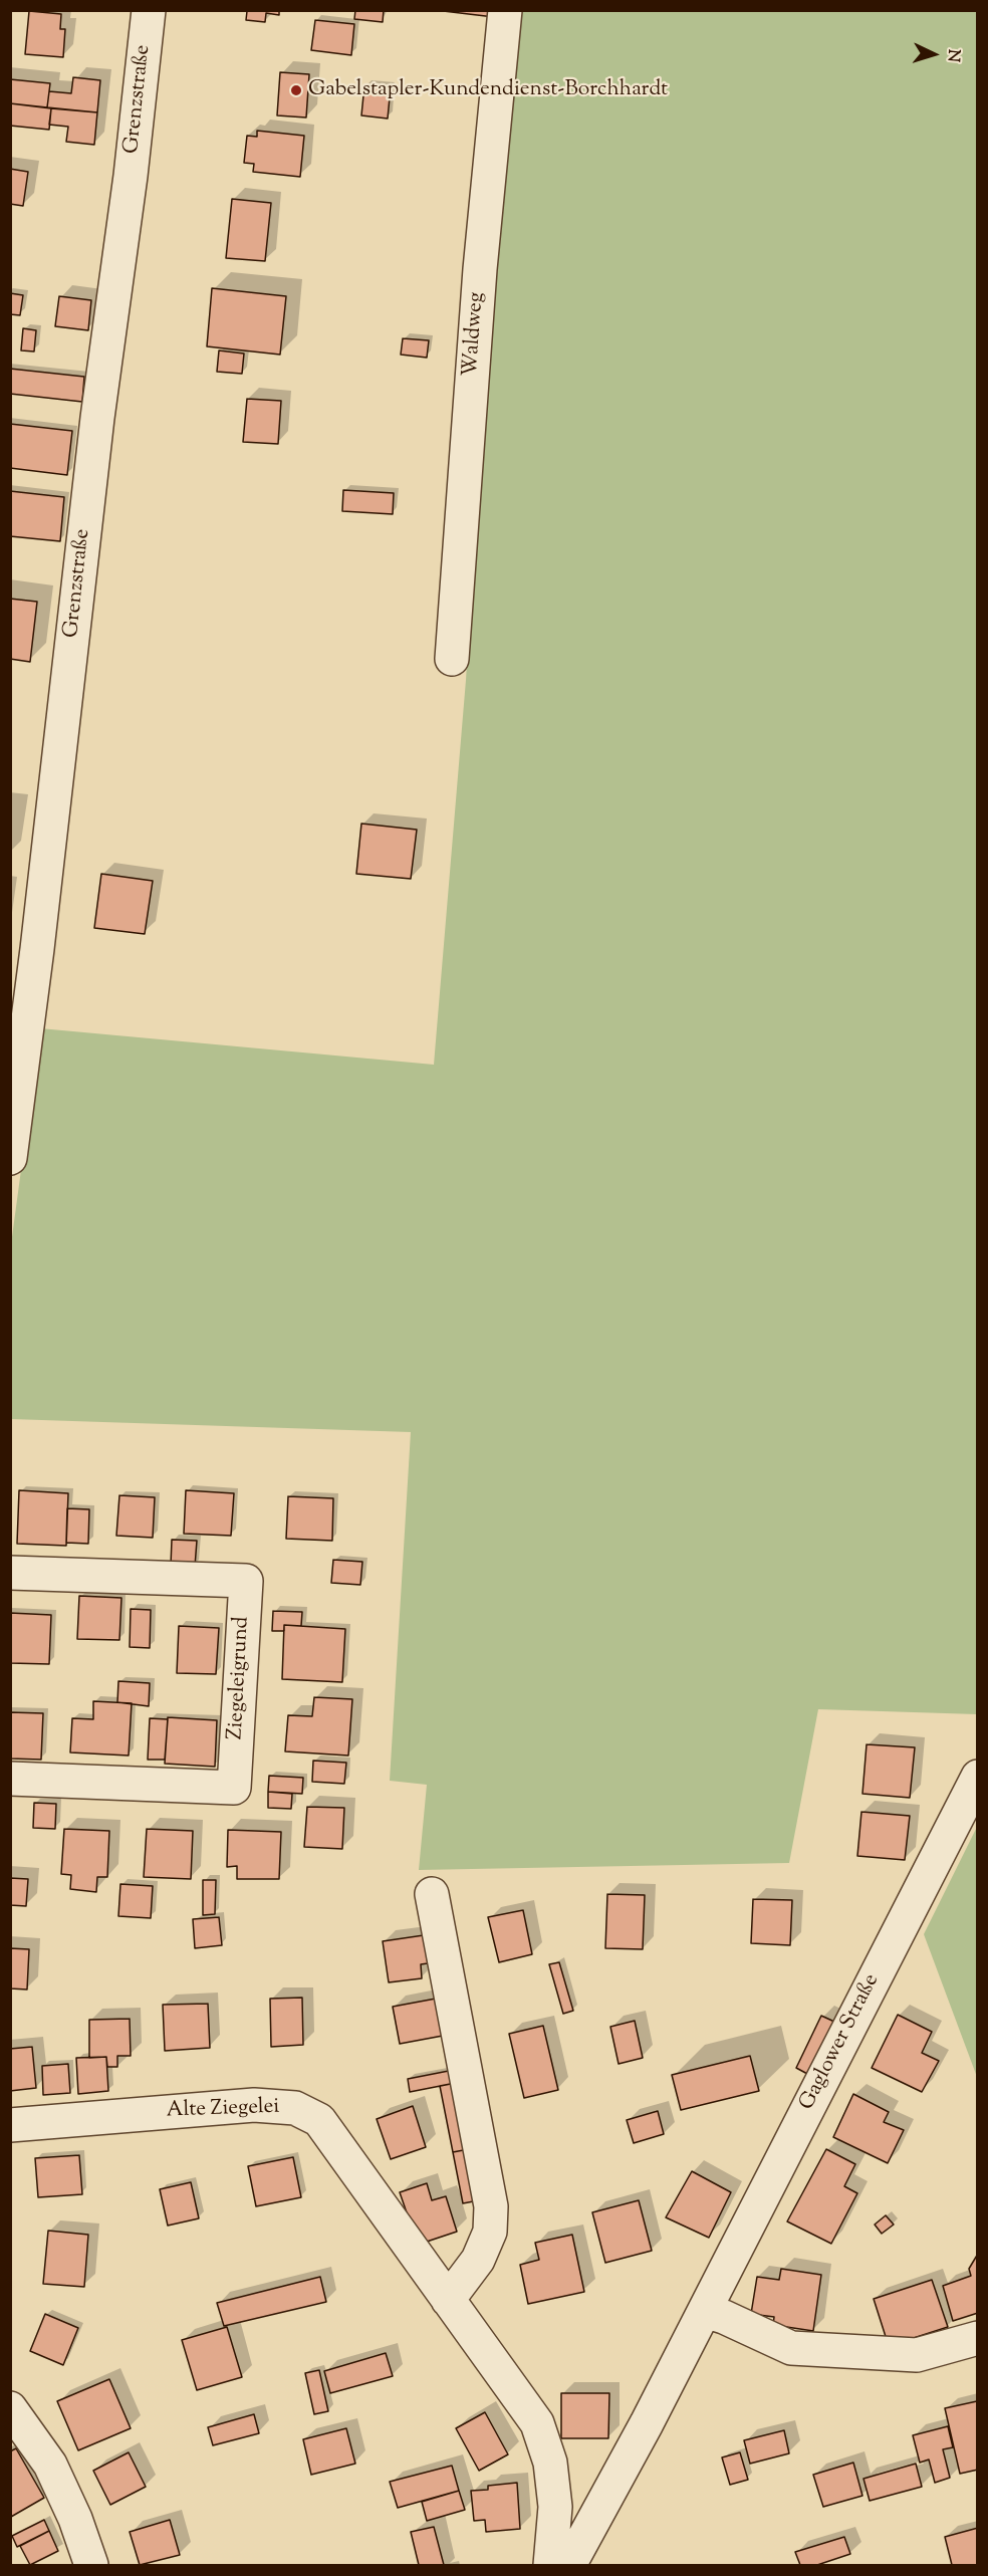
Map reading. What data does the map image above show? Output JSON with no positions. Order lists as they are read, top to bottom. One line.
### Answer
{"streets":{"street":["Grenzstraße","Waldweg","Ziegeleigrund","Gaglower Straße","Alte Ziegelei"]},"places":["Gabelstapler-Kundendienst-Borchhardt"],"north":"right"}
